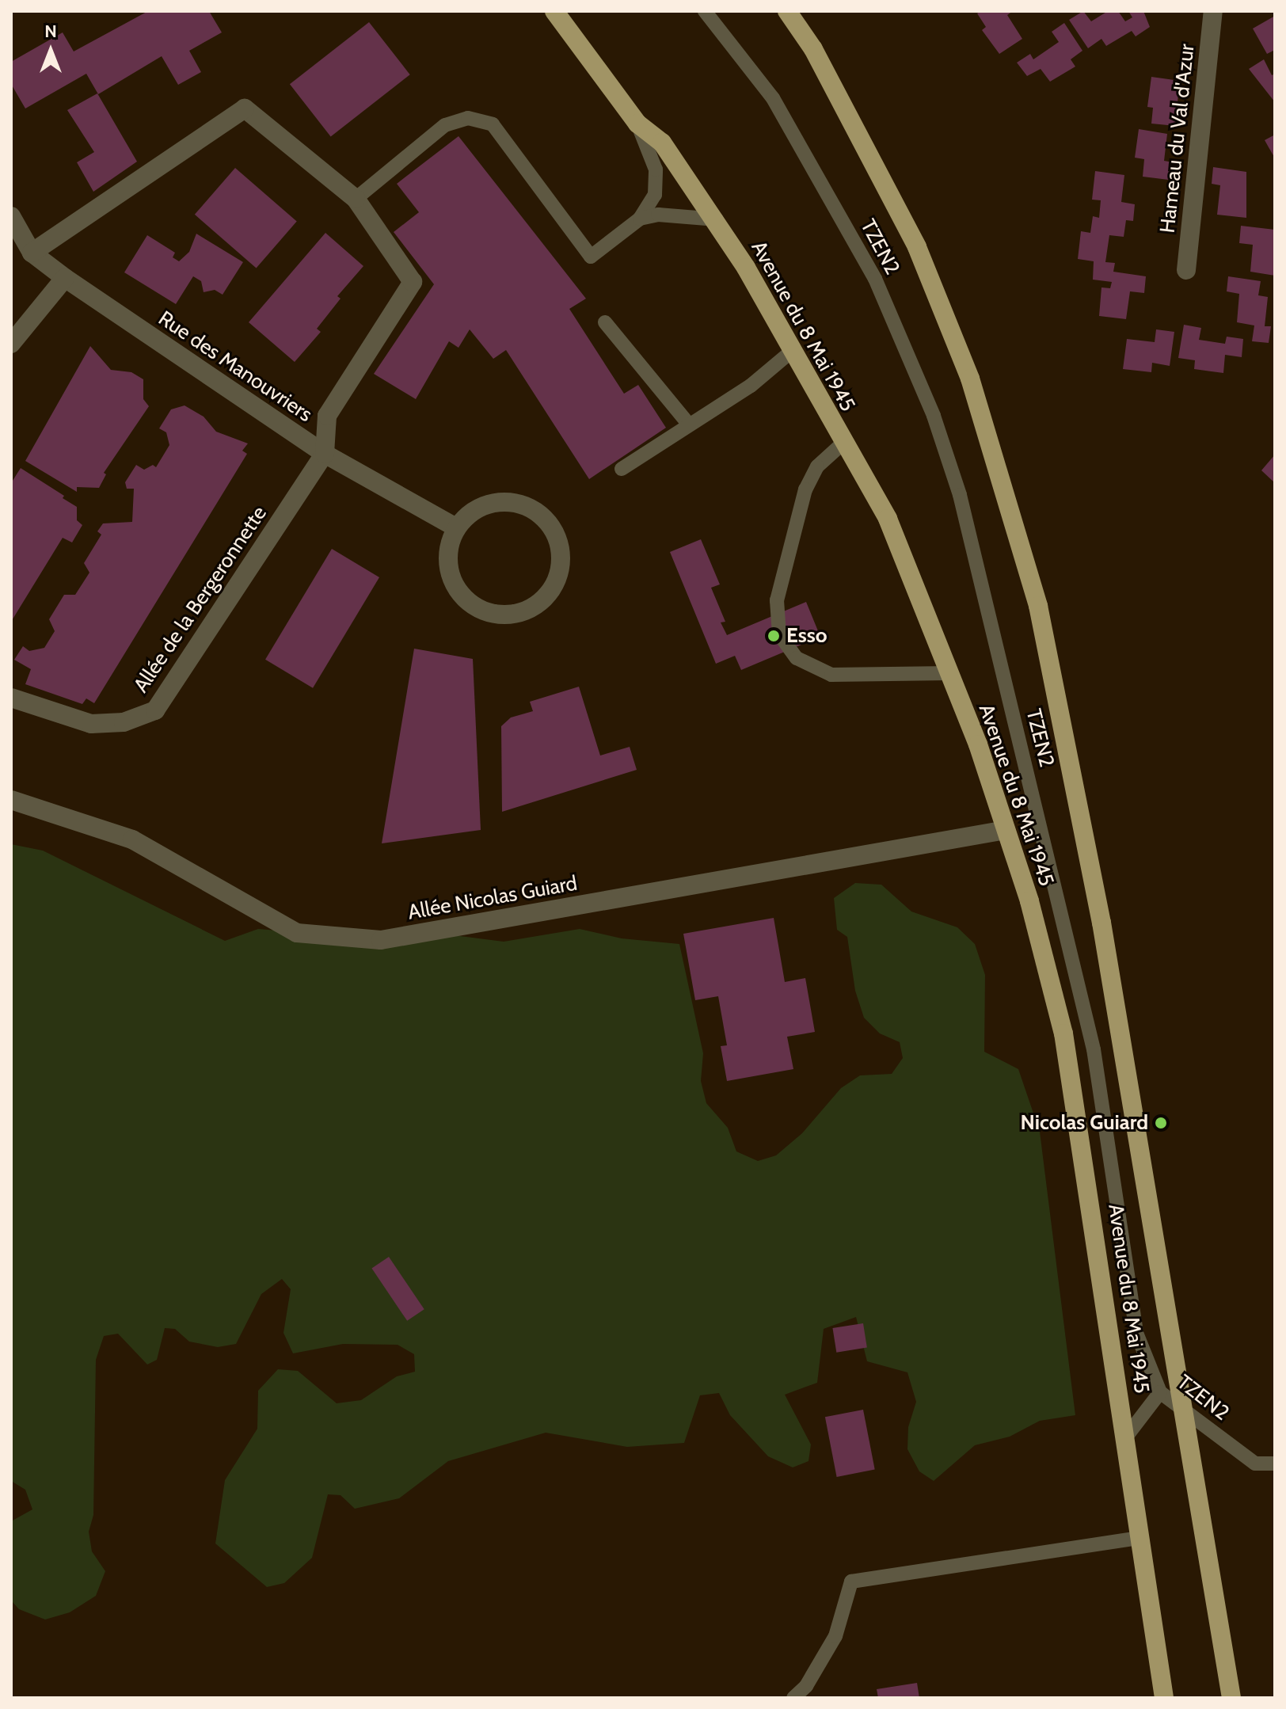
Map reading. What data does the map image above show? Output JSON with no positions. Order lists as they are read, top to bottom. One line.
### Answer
{"streets":{"main road":["Avenue du 8 Mai 1945"],"street":["Hameau du Val d'Azur","Rue des Manouvriers","Allée de la Bergeronnette","Allée Nicolas Guiard"],"lane":["TZEN2"]},"crossings":[["TZEN2","Avenue du 8 Mai 1945"],["Avenue du 8 Mai 1945","Allée Nicolas Guiard"],["Rue des Manouvriers","Allée de la Bergeronnette"]],"places":["Esso","Nicolas Guiard"],"north":"top"}
